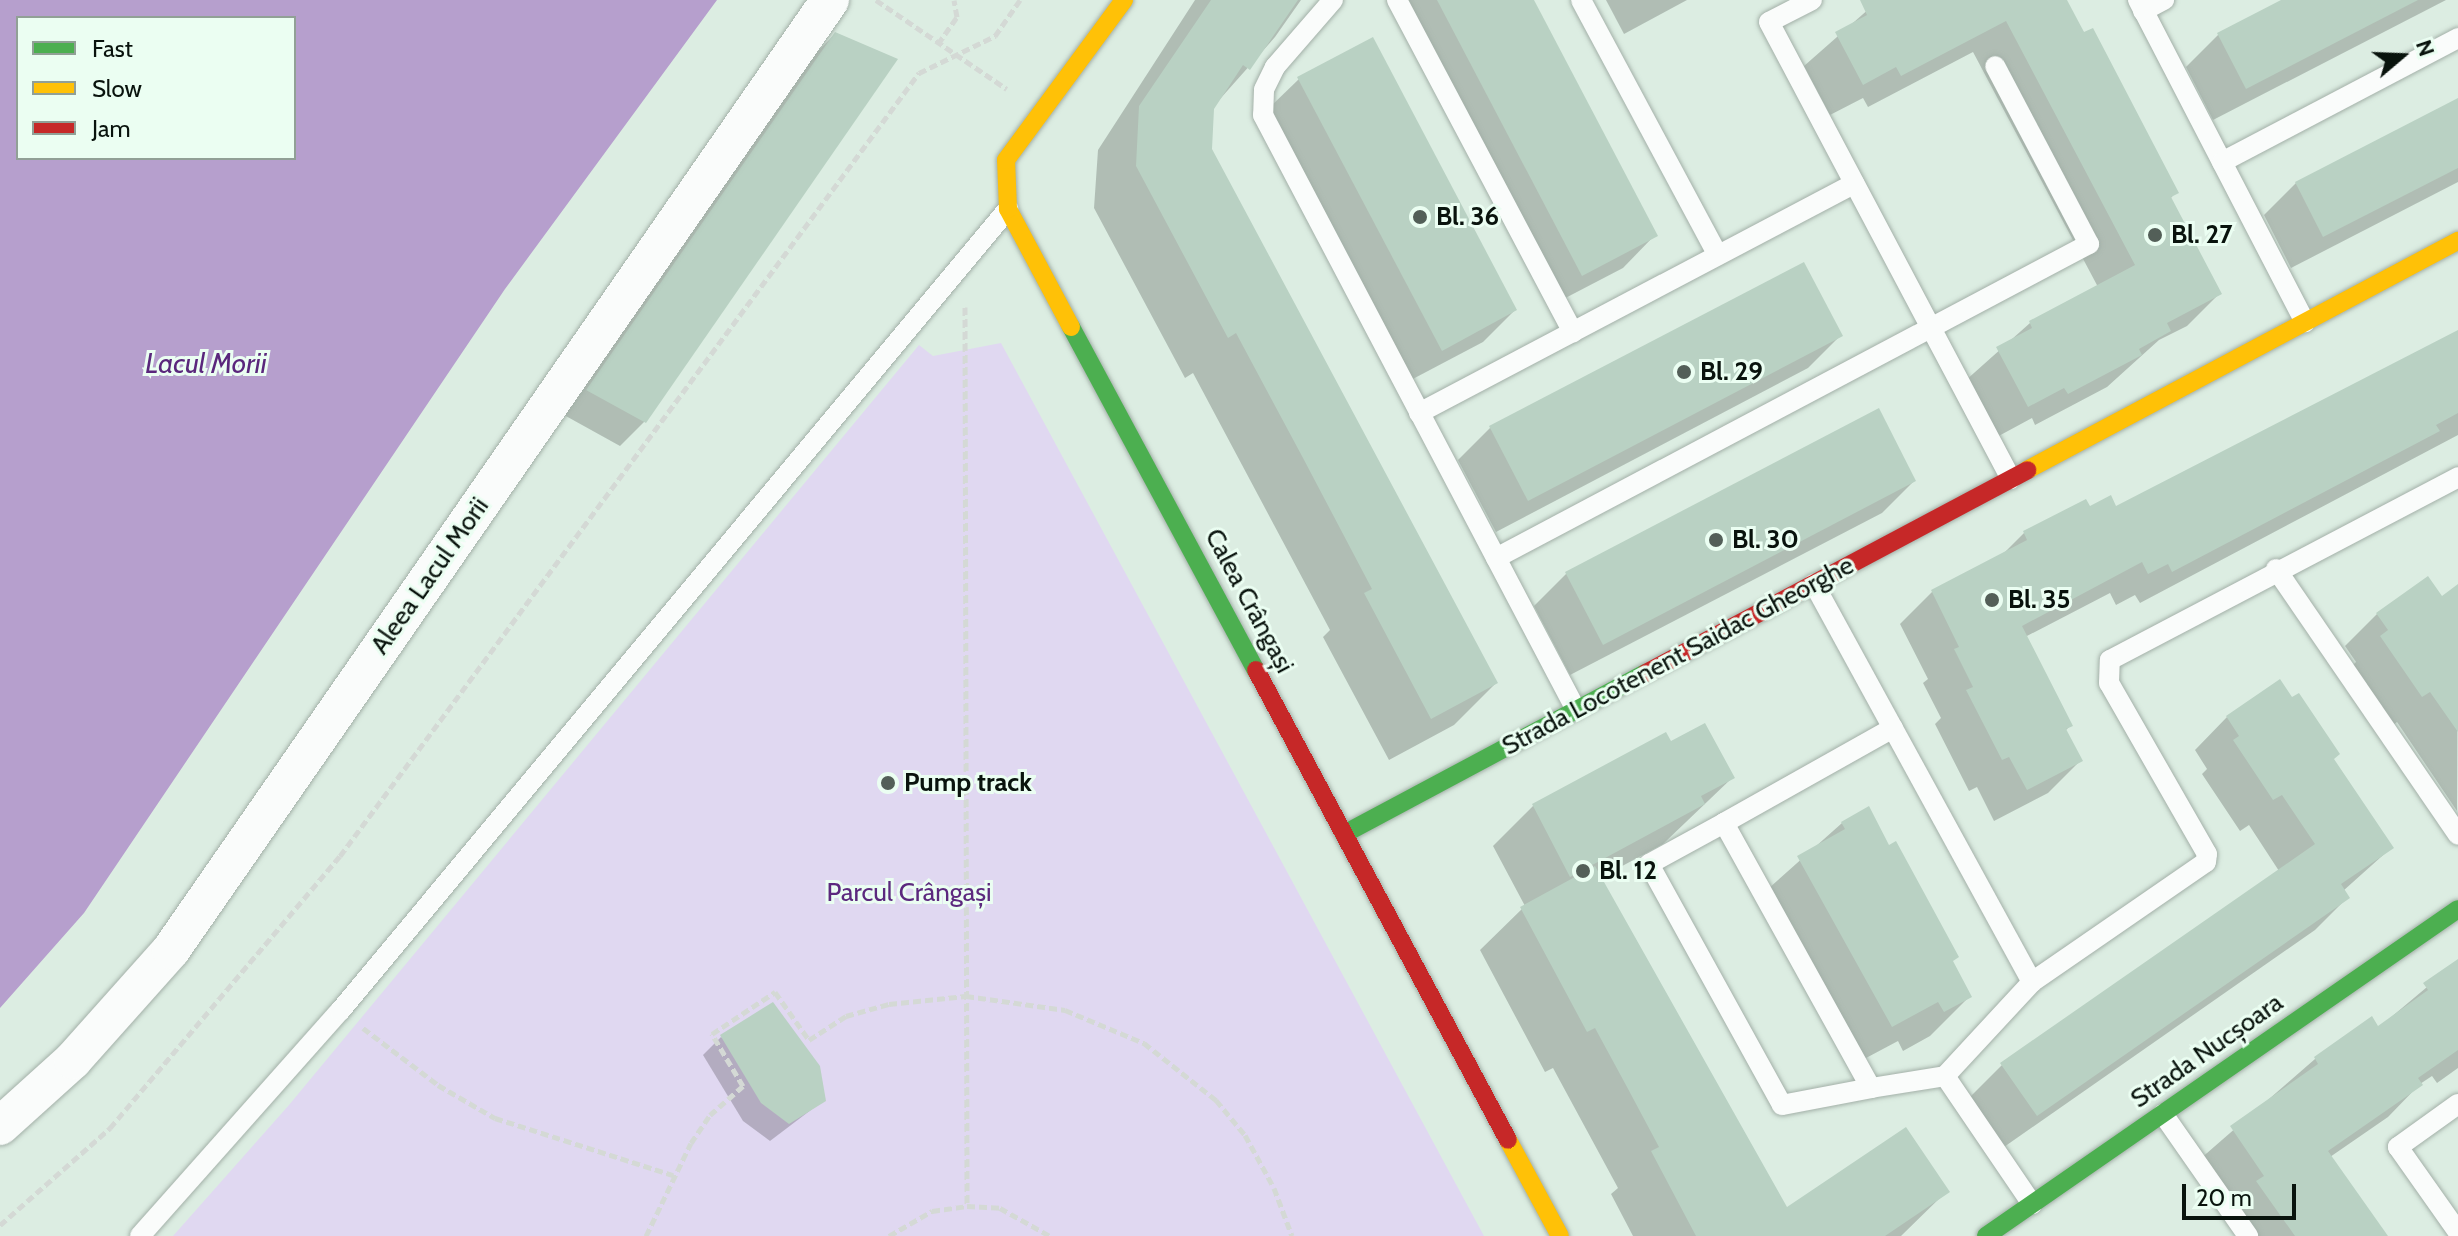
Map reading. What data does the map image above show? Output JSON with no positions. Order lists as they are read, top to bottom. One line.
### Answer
{"streets":{"street":["Aleea Lacul Morii","Calea Crângași","Strada Locotenent Saidac Gheorghe","Strada Nucșoara"]},"crossings":[["Calea Crângași","Strada Locotenent Saidac Gheorghe"]],"water":["Lacul Morii"],"parks":["Parcul Crângași"],"places":["Bl. 36","Bl. 27","Bl. 29","Bl. 30","Bl. 35","Pump track","Bl. 12"],"legend":["Fast","Slow","Jam"],"scale_bar":"20 m","north":"right"}
